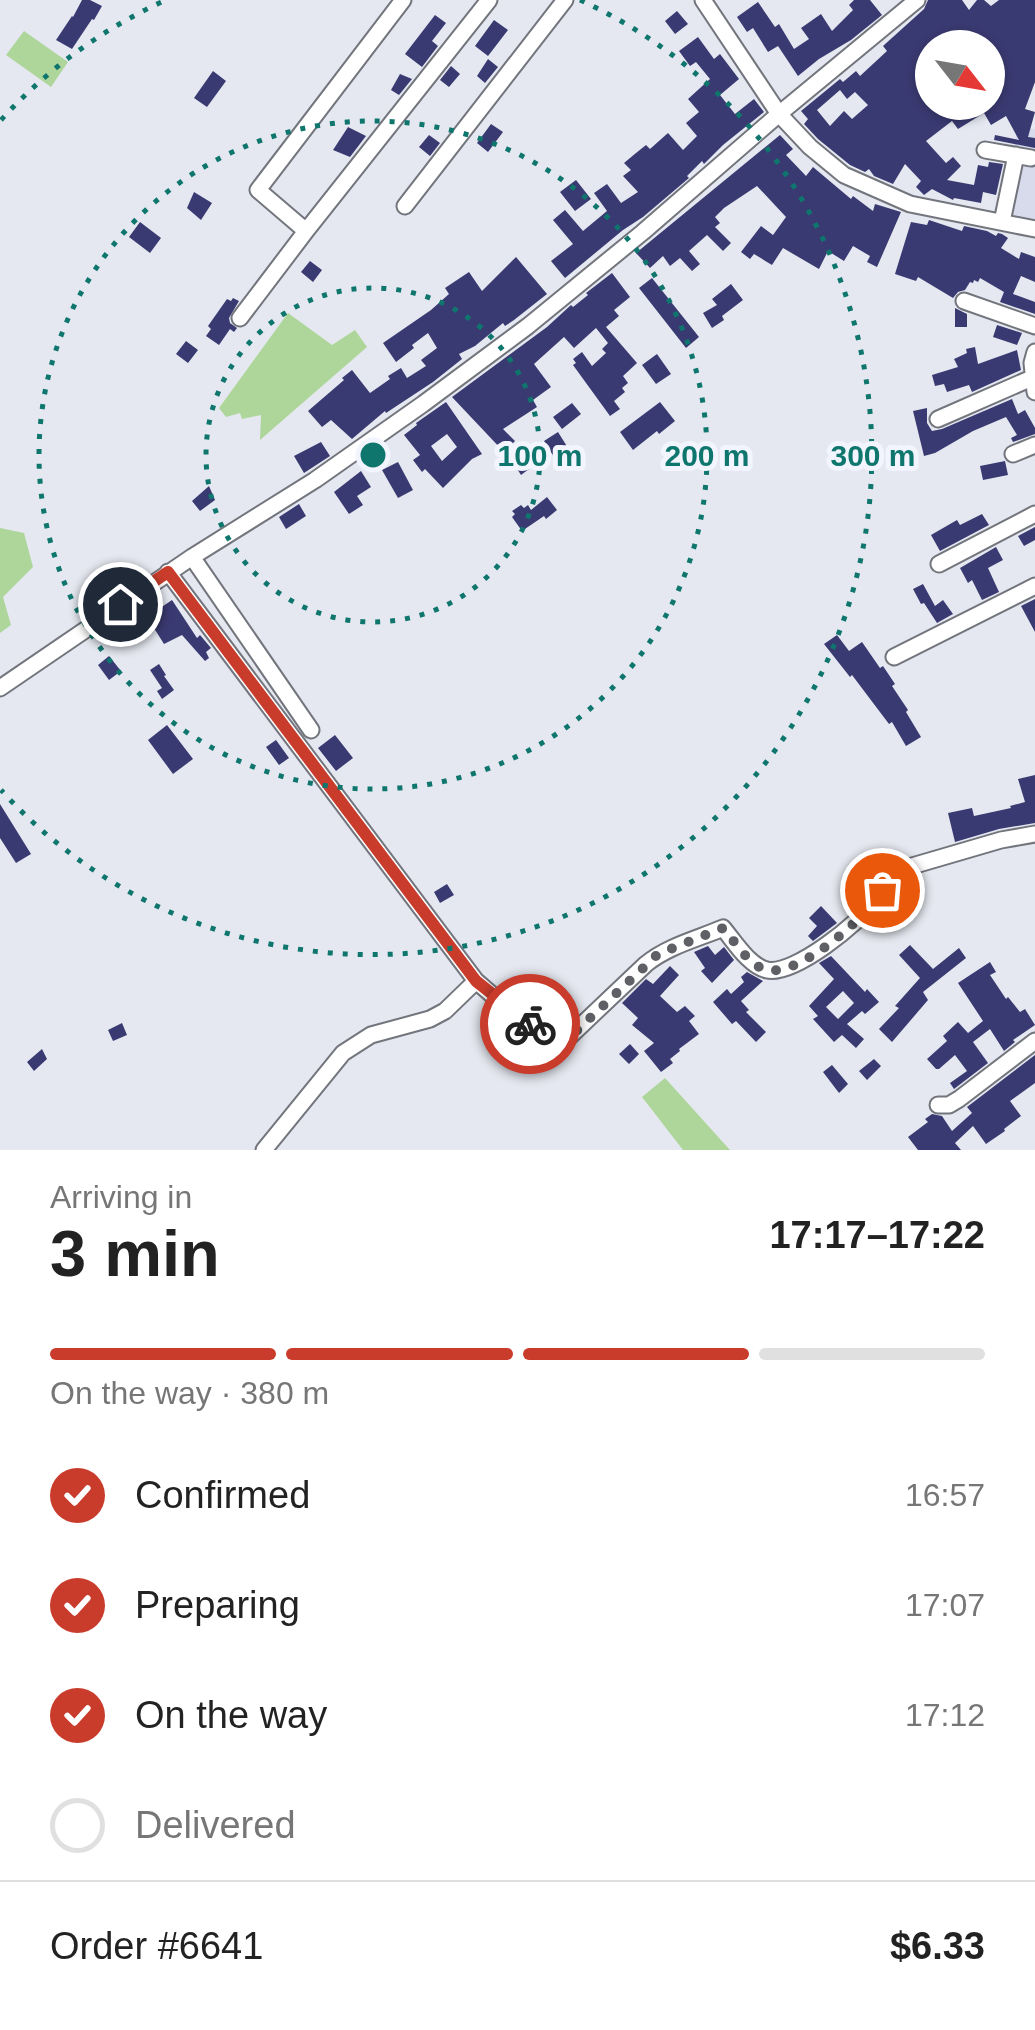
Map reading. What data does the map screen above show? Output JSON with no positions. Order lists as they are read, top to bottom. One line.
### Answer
{"north":"bottom right","page":{"heading":["3 min","Arriving in","17:17–17:22"],"panel":["Order #6641","$6.33"],"bar":"On the way · 380 m","list":[["Confirmed","16:57"],["Preparing","17:07"],["On the way","17:12"],"Delivered"]},"rings":["100 m","200 m","300 m"]}
